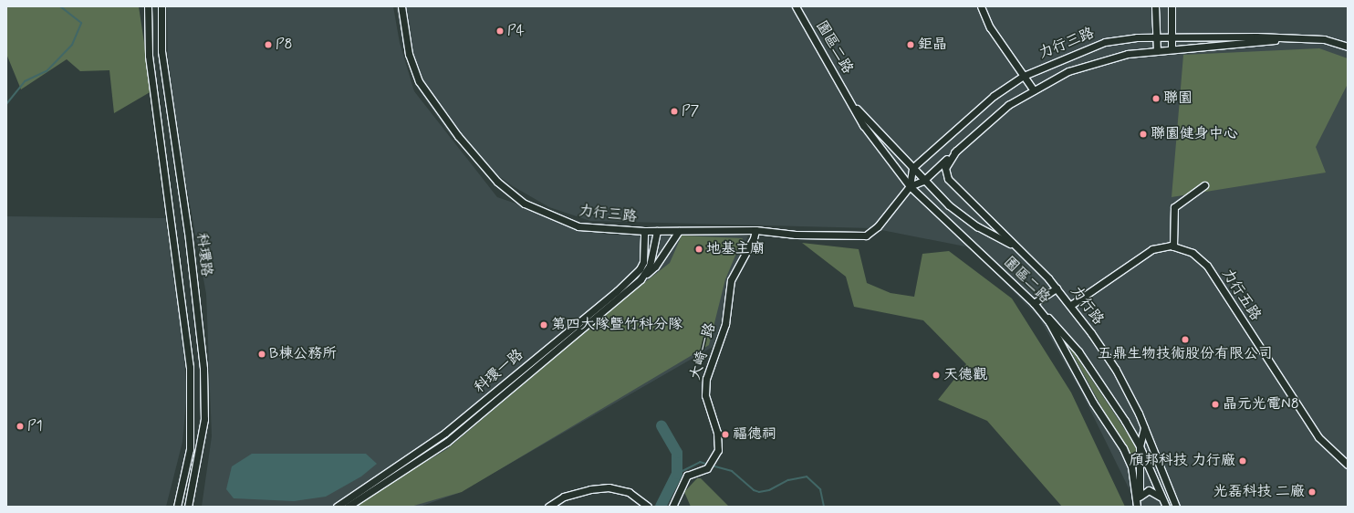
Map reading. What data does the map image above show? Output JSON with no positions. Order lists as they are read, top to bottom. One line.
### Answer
{"streets":{"street":["力行三路","園區二路","科環路","力行五路","力行路","大崎一路","科環一路"]},"crossings":[["力行三路","園區二路"],["力行三路","力行路"],["力行三路","大崎一路"],["力行三路","科環一路"],["園區二路","力行路"],["力行五路","力行路"]],"places":["P4","P8","鉅晶","聯園","P7","聯園健身中心","地基主廟","第四大隊暨竹科分隊","五鼎生物技術股份有限公司","B棟公務所","天德觀","晶元光電N8","P1","福德祠","頎邦科技 力行廠","光磊科技 二廠"]}
